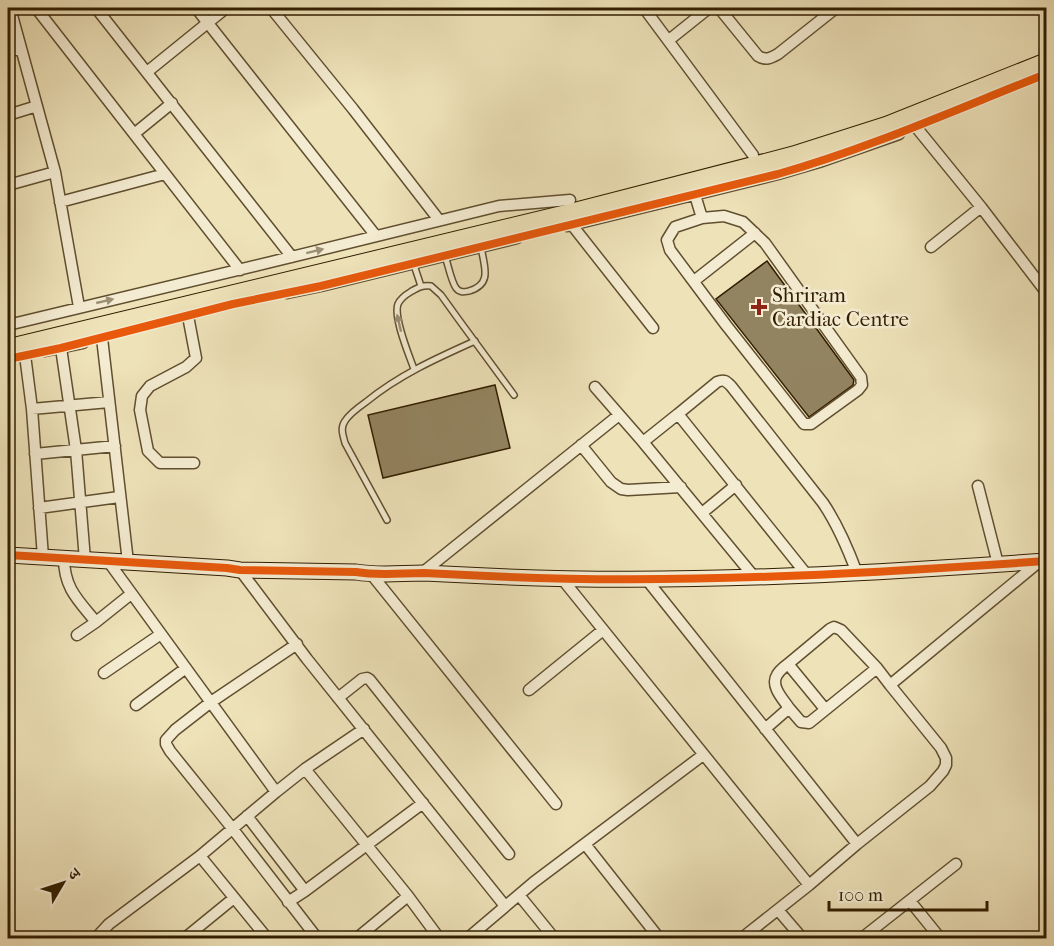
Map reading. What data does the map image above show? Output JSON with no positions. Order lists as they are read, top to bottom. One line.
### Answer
{"places":{"health":["Shriram Cardiac Centre"]},"scale_bar":"100 m","north":"top right"}
